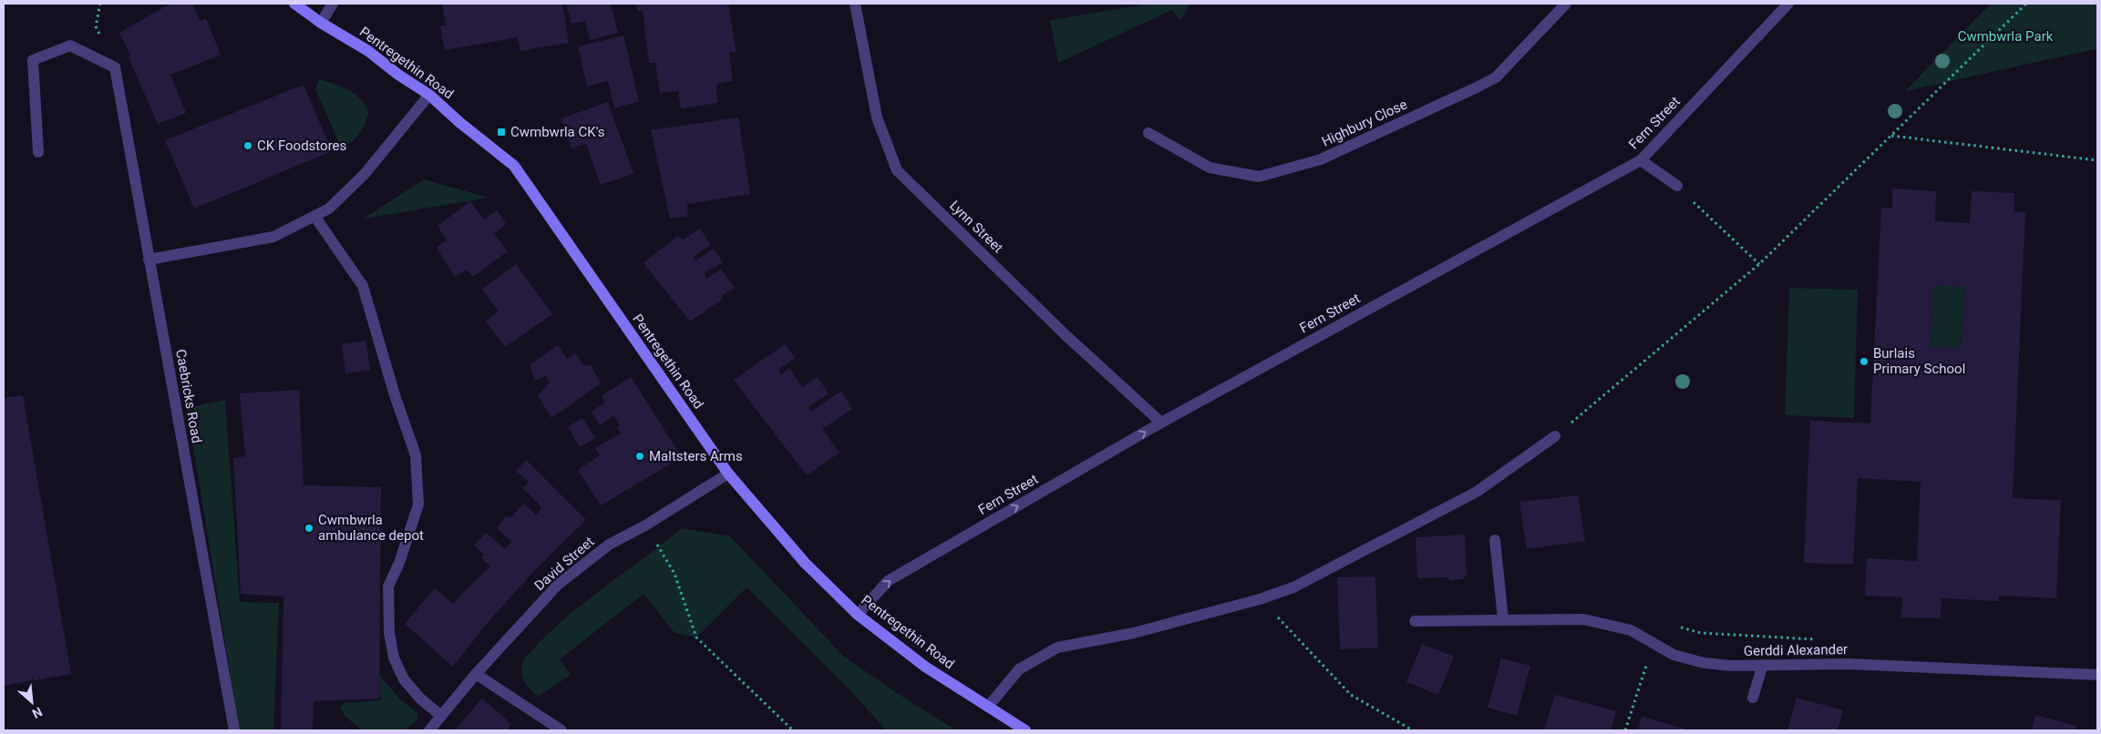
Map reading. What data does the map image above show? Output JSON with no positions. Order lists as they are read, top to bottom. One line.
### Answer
{"streets":{"street":["Pentregethin Road","Highbury Close","Fern Street","Lynn Street","Caebricks Road","David Street","Gerddi Alexander"]},"crossings":[["Pentregethin Road","Fern Street"],["Pentregethin Road","David Street"],["Fern Street","Lynn Street"]],"parks":["Cwmbwrla Park"],"places":{"transit":["Cwmbwrla CK's"],"other":["CK Foodstores","Burlais Primary School","Maltsters Arms","Cwmbwrla ambulance depot"]},"north":"bottom right"}
